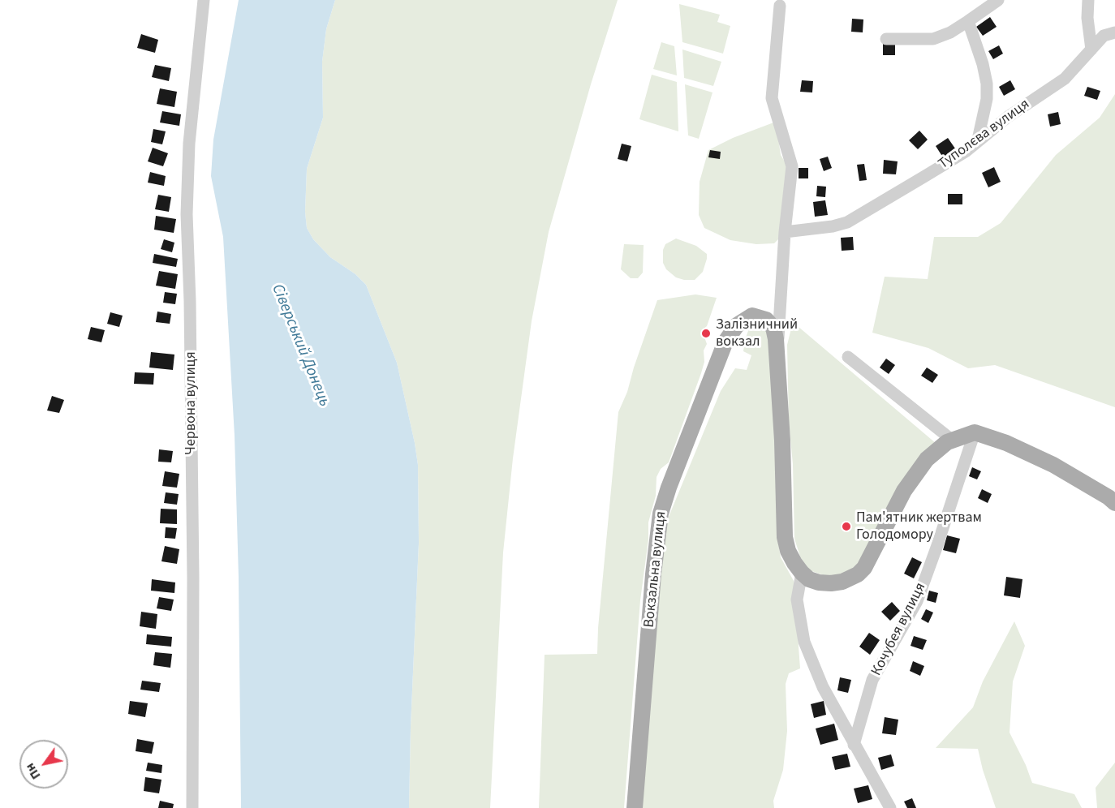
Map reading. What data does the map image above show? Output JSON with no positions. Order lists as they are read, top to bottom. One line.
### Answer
{"streets":{"main road":["Вокзальна вулиця"],"street":["Туполєва вулиця","Червона вулиця","Кочубея вулиця"]},"water":["Сіверський Донець"],"places":["Залізничний вокзал","Пам'ятник жертвам Голодомору"],"north":"bottom left"}
